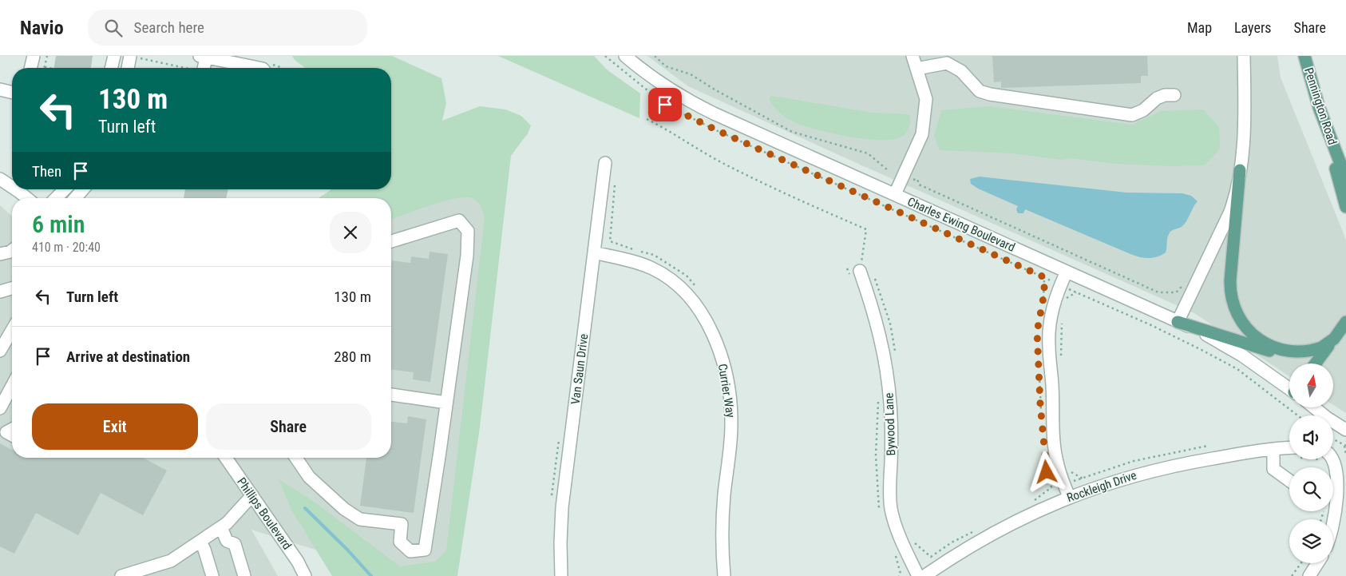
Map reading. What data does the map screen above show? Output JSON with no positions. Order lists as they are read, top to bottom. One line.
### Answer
{"streets":{"main road":["Pennington Road"],"street":["Charles Ewing Boulevard","Van Saun Drive","Currier Way","Bywood Lane","Rockleigh Drive","Phillips Boulevard"]},"crossings":[["Van Saun Drive","Currier Way"]],"north":"top","page":{"header":"Navio","search":"Search here","nav":["Map","Layers","Share"],"turn":["130 m","Turn left"],"then":"Then","heading":["6 min","410 m · 20:40"],"list":[{"name":"Turn left","value":"130 m"},{"name":"Arrive at destination","value":"280 m"}],"buttons":["Exit","Share"]}}
